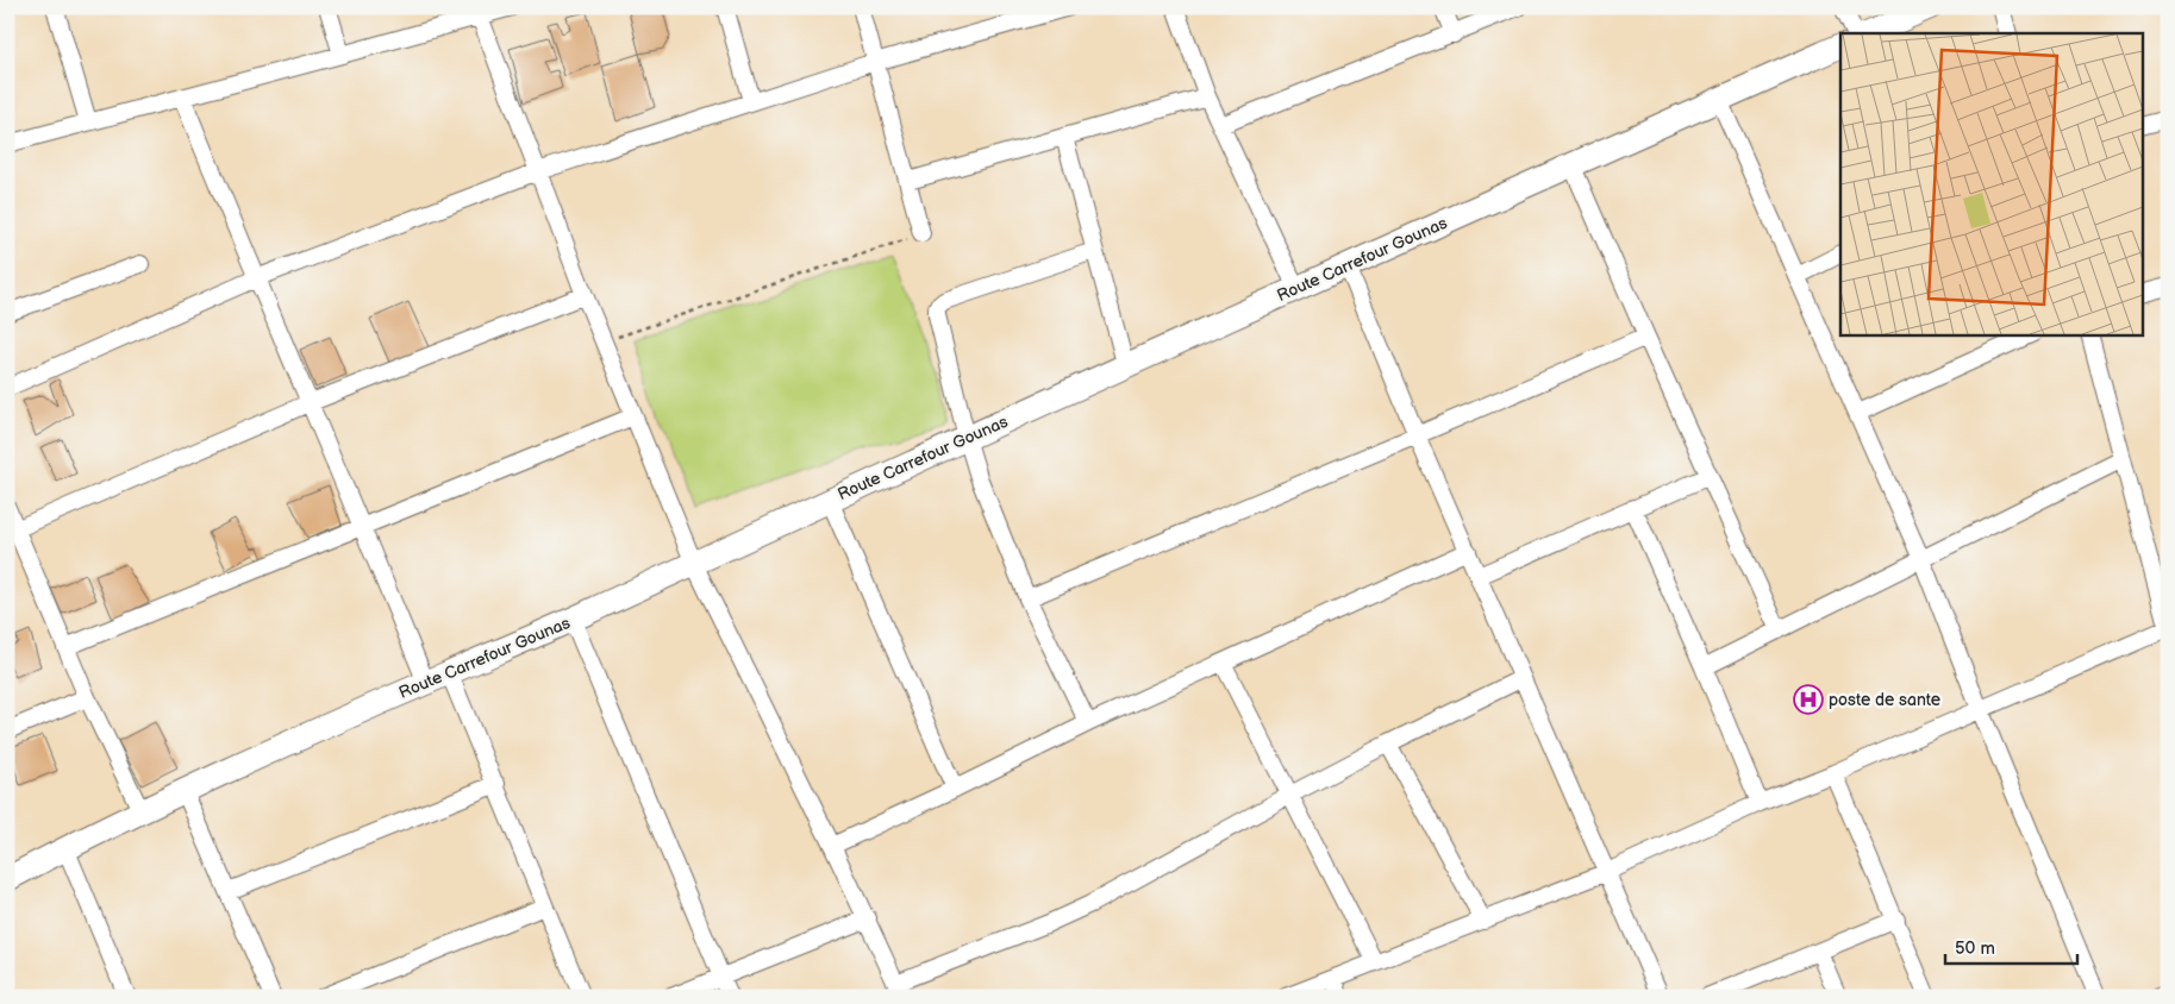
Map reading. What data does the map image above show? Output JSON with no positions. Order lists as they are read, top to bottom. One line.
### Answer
{"streets":{"main road":["Route Carrefour Gounas"]},"places":{"hospital":["poste de sante"]},"scale_bar":"50 m"}
